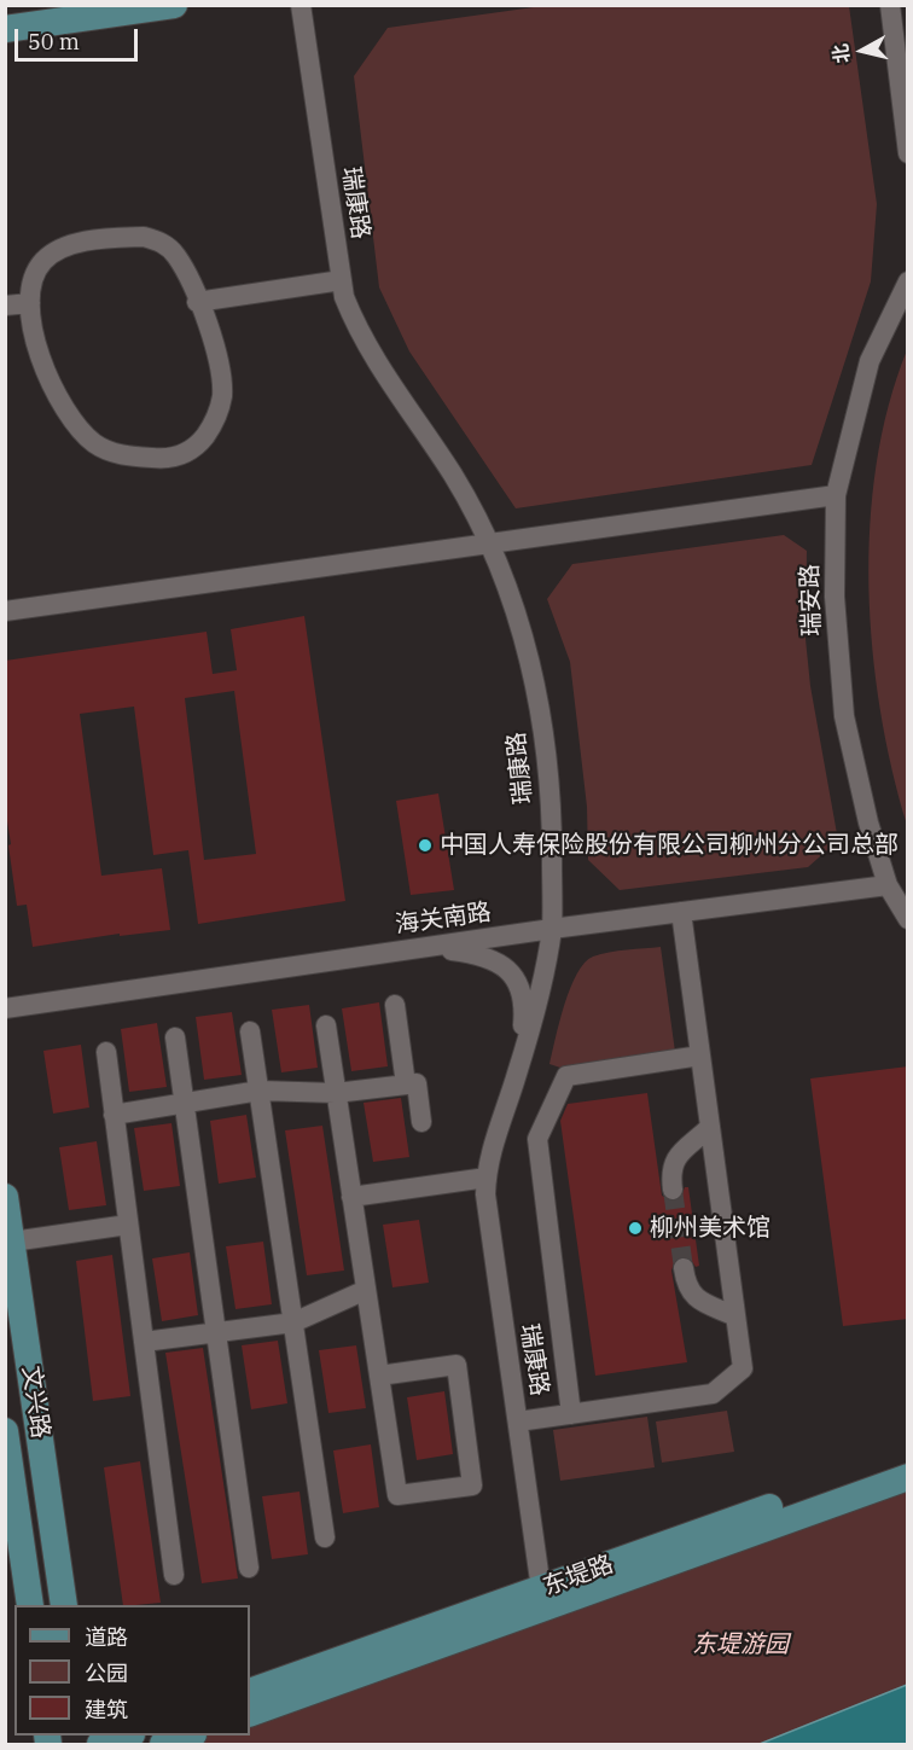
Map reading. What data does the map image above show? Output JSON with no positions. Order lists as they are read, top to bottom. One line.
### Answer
{"streets":{"main road":["文兴路","东堤路"],"street":["瑞康路","瑞安路","海关南路"]},"crossings":[["瑞康路","海关南路"],["瑞康路","东堤路"],["瑞安路","海关南路"]],"parks":["东堤游园"],"places":["中国人寿保险股份有限公司柳州分公司总部","柳州美术馆"],"legend":["道路","公园","建筑"],"scale_bar":"50 m","north":"left"}
